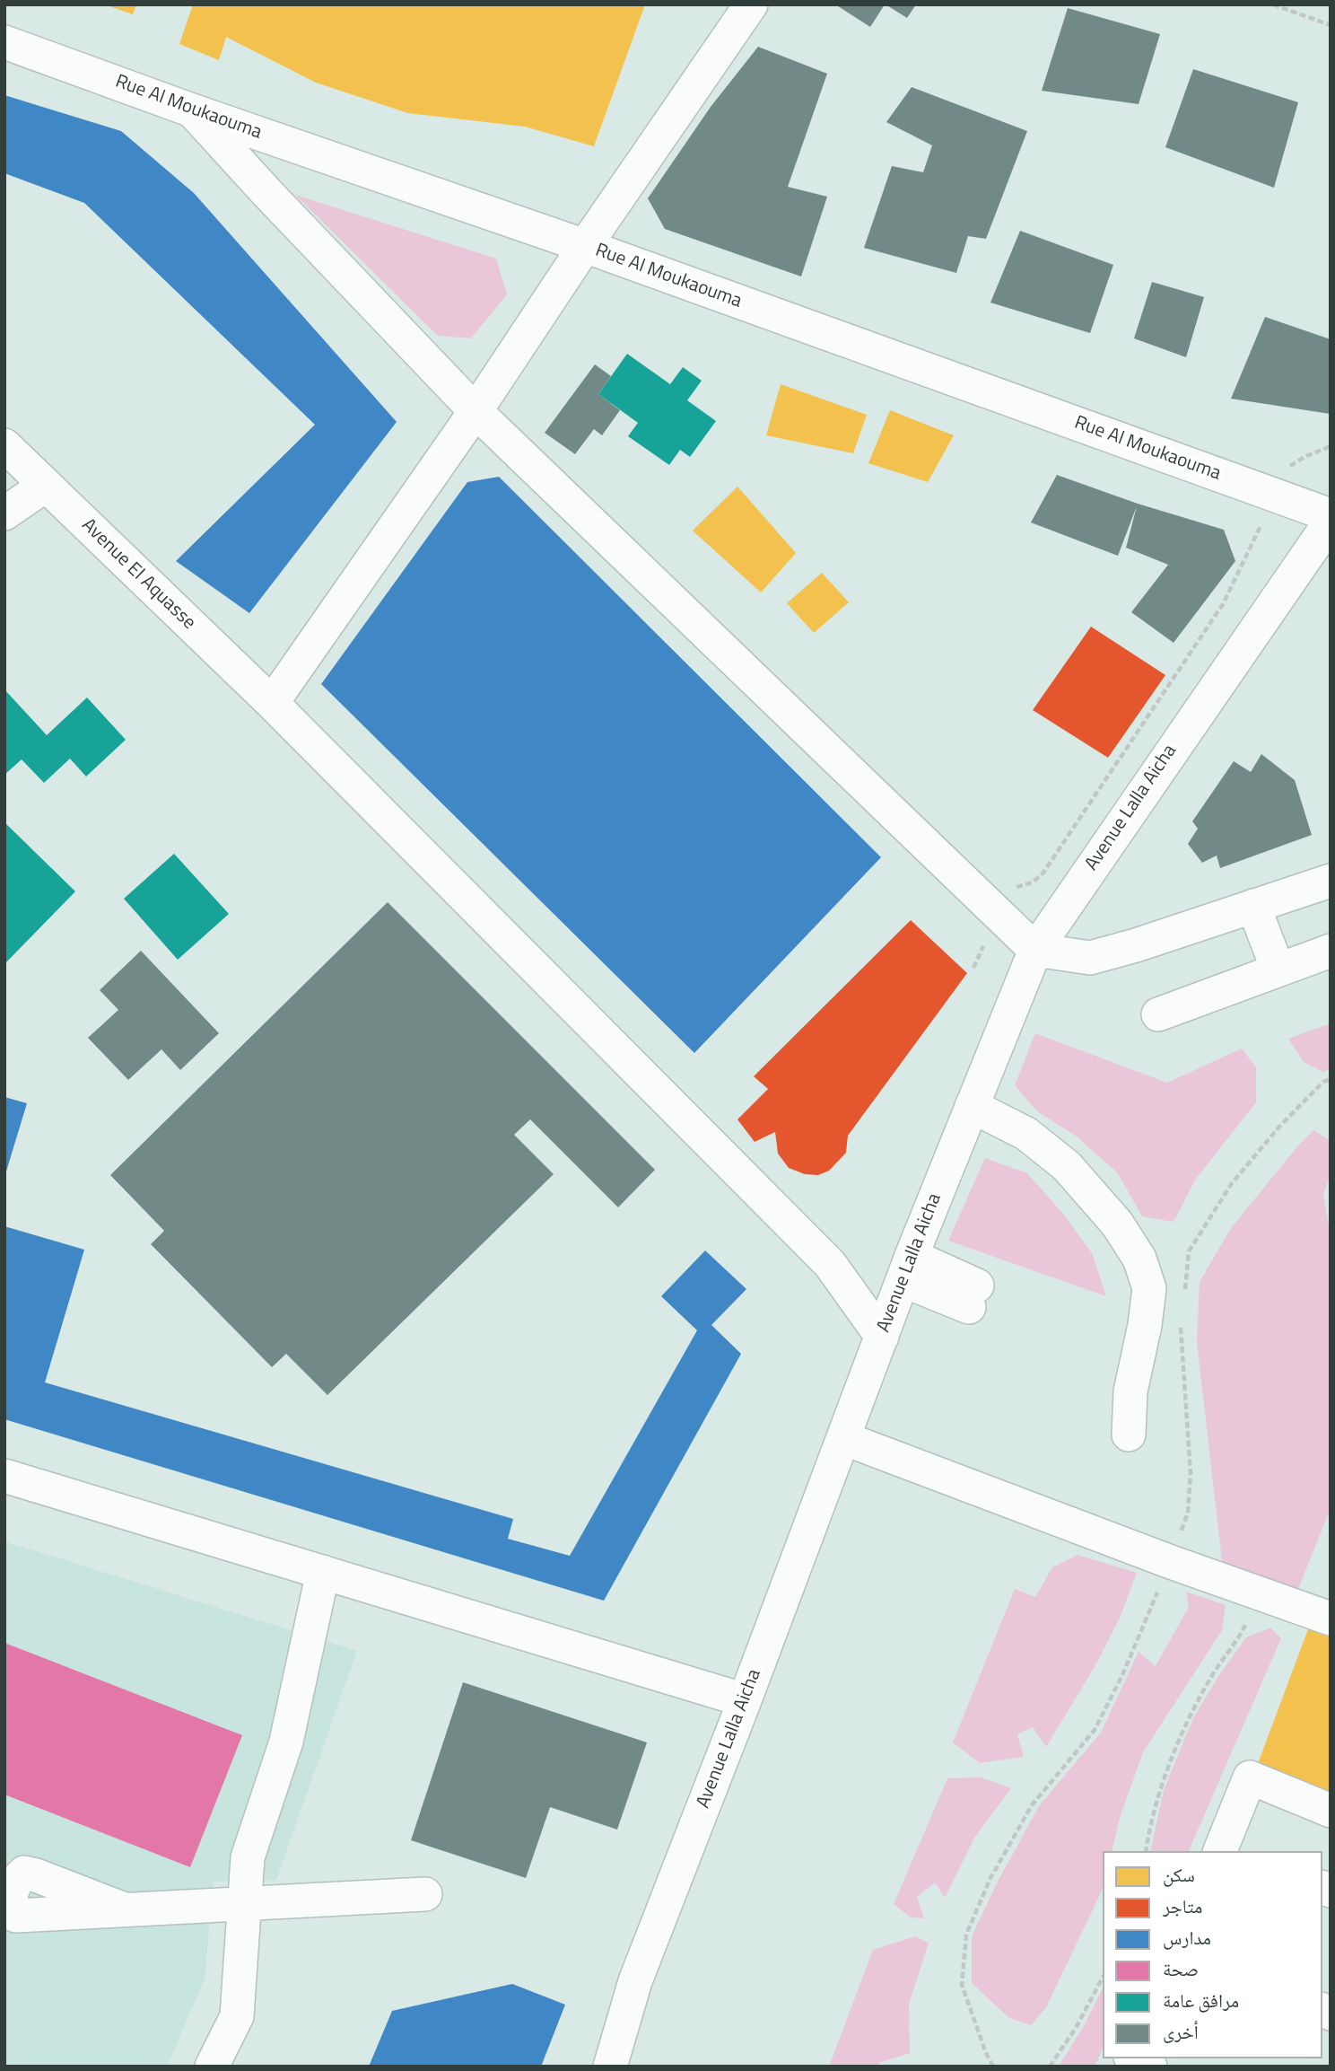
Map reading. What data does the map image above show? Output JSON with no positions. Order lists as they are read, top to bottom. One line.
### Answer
{"streets":{"street":["Rue Al Moukaouma","Avenue El Aquasse","Avenue Lalla Aicha"]},"crossings":[["Avenue El Aquasse","Avenue Lalla Aicha"]],"legend":["سكن","متاجر","مدارس","صحة","مرافق عامة","أخرى"]}
